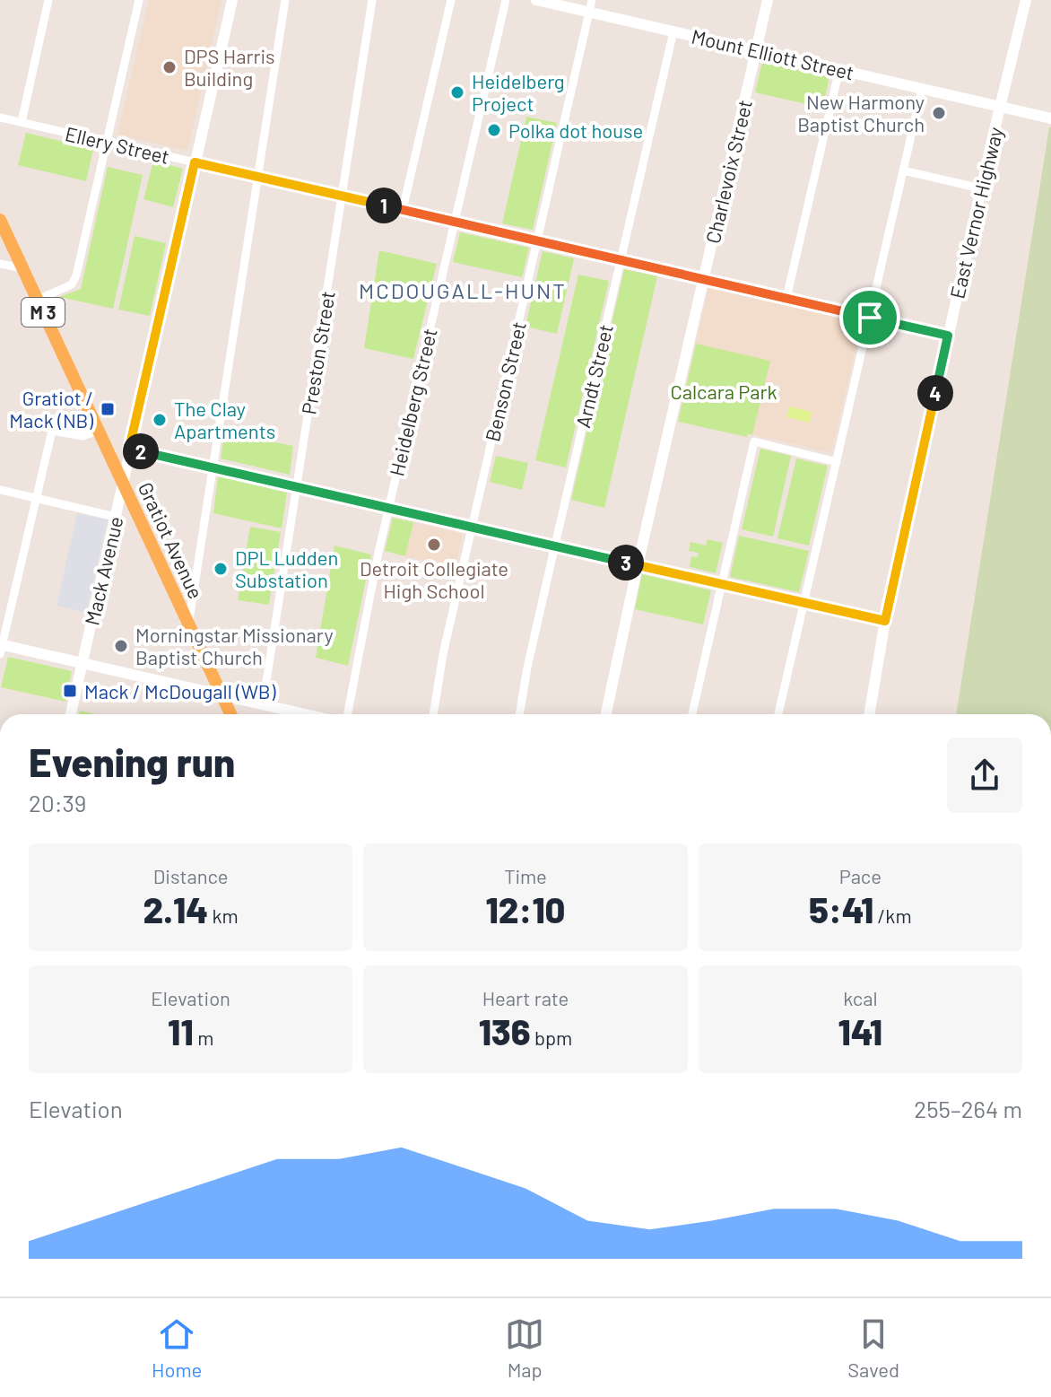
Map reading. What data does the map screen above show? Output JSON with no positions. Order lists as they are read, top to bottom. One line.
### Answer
{"streets":{"main road":["M 3","Gratiot Avenue"],"street":["Mount Elliott Street","Ellery Street","Charlevoix Street","East Vernor Highway","Preston Street","Arndt Street","Benson Street","Heidelberg Street","Mack Avenue"]},"crossings":[["Mount Elliott Street","Charlevoix Street"],["Mount Elliott Street","East Vernor Highway"],["Mount Elliott Street","Arndt Street"],["Mount Elliott Street","Benson Street"],["Ellery Street","Charlevoix Street"],["Ellery Street","East Vernor Highway"],["Ellery Street","Preston Street"],["Ellery Street","Arndt Street"],["Ellery Street","Benson Street"],["Ellery Street","Heidelberg Street"],["Ellery Street","Mack Avenue"],["Gratiot Avenue","Mack Avenue"]],"districts":["MCDOUGALL-HUNT"],"parks":["Calcara Park"],"places":{"other":["DPS Harris Building","Heidelberg Project","New Harmony Baptist Church","Polka dot house","The Clay Apartments","Detroit Collegiate High School","DPL Ludden Substation","Morningstar Missionary Baptist Church"],"transit":["Gratiot / Mack (NB)","Mack / McDougall (WB)"]},"page":{"pins":["1","4","2","3"],"heading":["Evening run","20:39"],"stats":[["Distance","2.14 km"],["Time","12:10"],["Pace","5:41 /km"],["Elevation","11 m"],["Heart rate","136 bpm"],["kcal","141"]],"chart":["Elevation","255–264 m"],"tabs":["Home","Map","Saved"]}}
